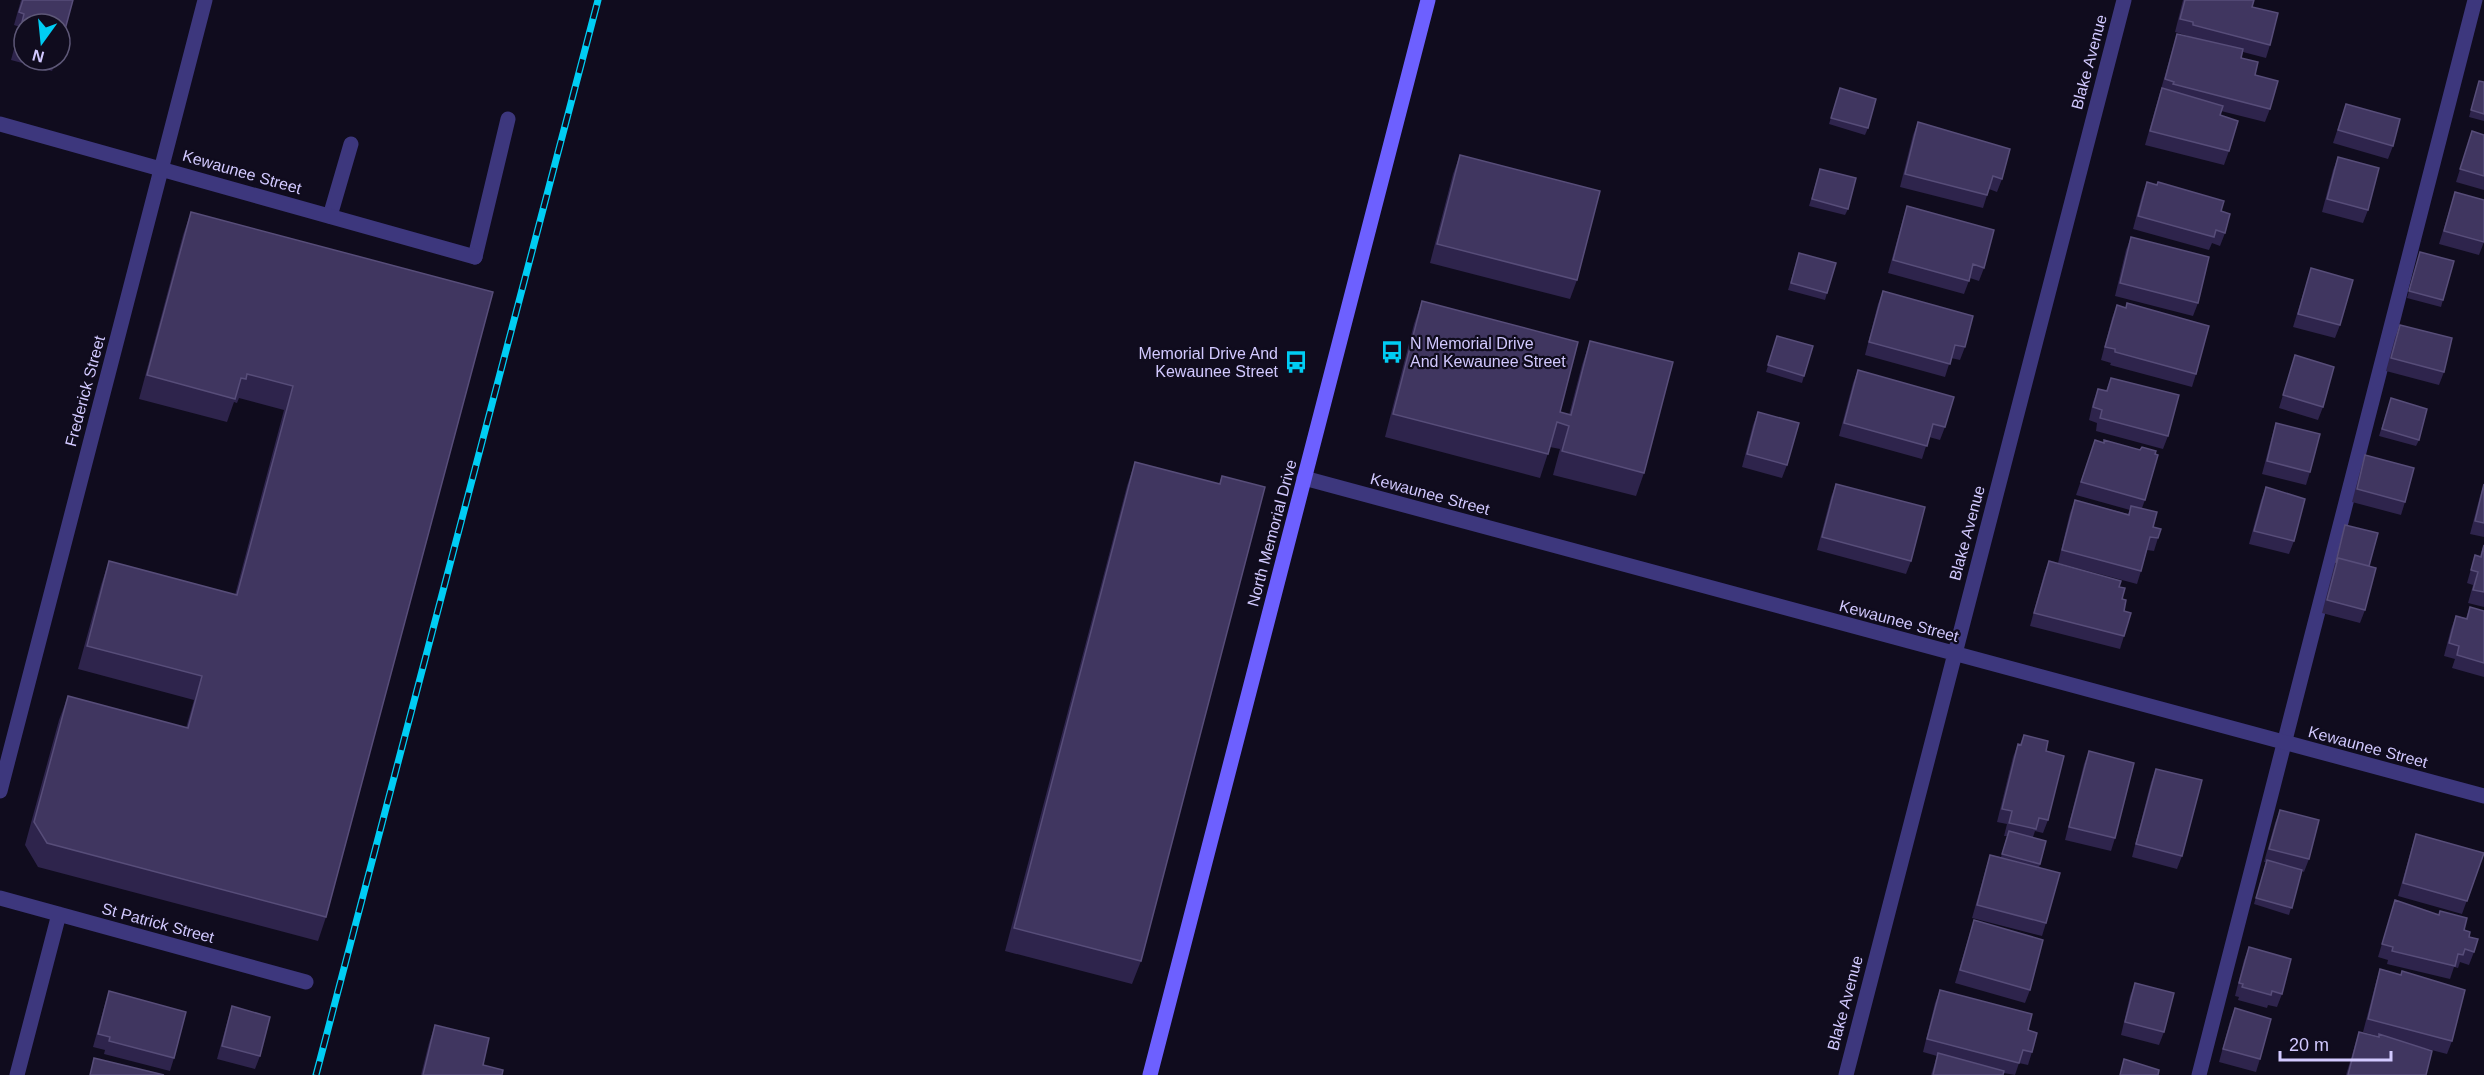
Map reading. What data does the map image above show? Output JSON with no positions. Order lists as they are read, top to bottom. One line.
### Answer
{"streets":{"main road":["North Memorial Drive"],"street":["Blake Avenue","Kewaunee Street","Frederick Street","St Patrick Street"]},"crossings":[["Blake Avenue","Kewaunee Street"],["Kewaunee Street","Frederick Street"],["Kewaunee Street","North Memorial Drive"]],"places":{"bus stop":["N Memorial Drive And Kewaunee Street","Memorial Drive And Kewaunee Street"]},"scale_bar":"20 m","north":"bottom"}
